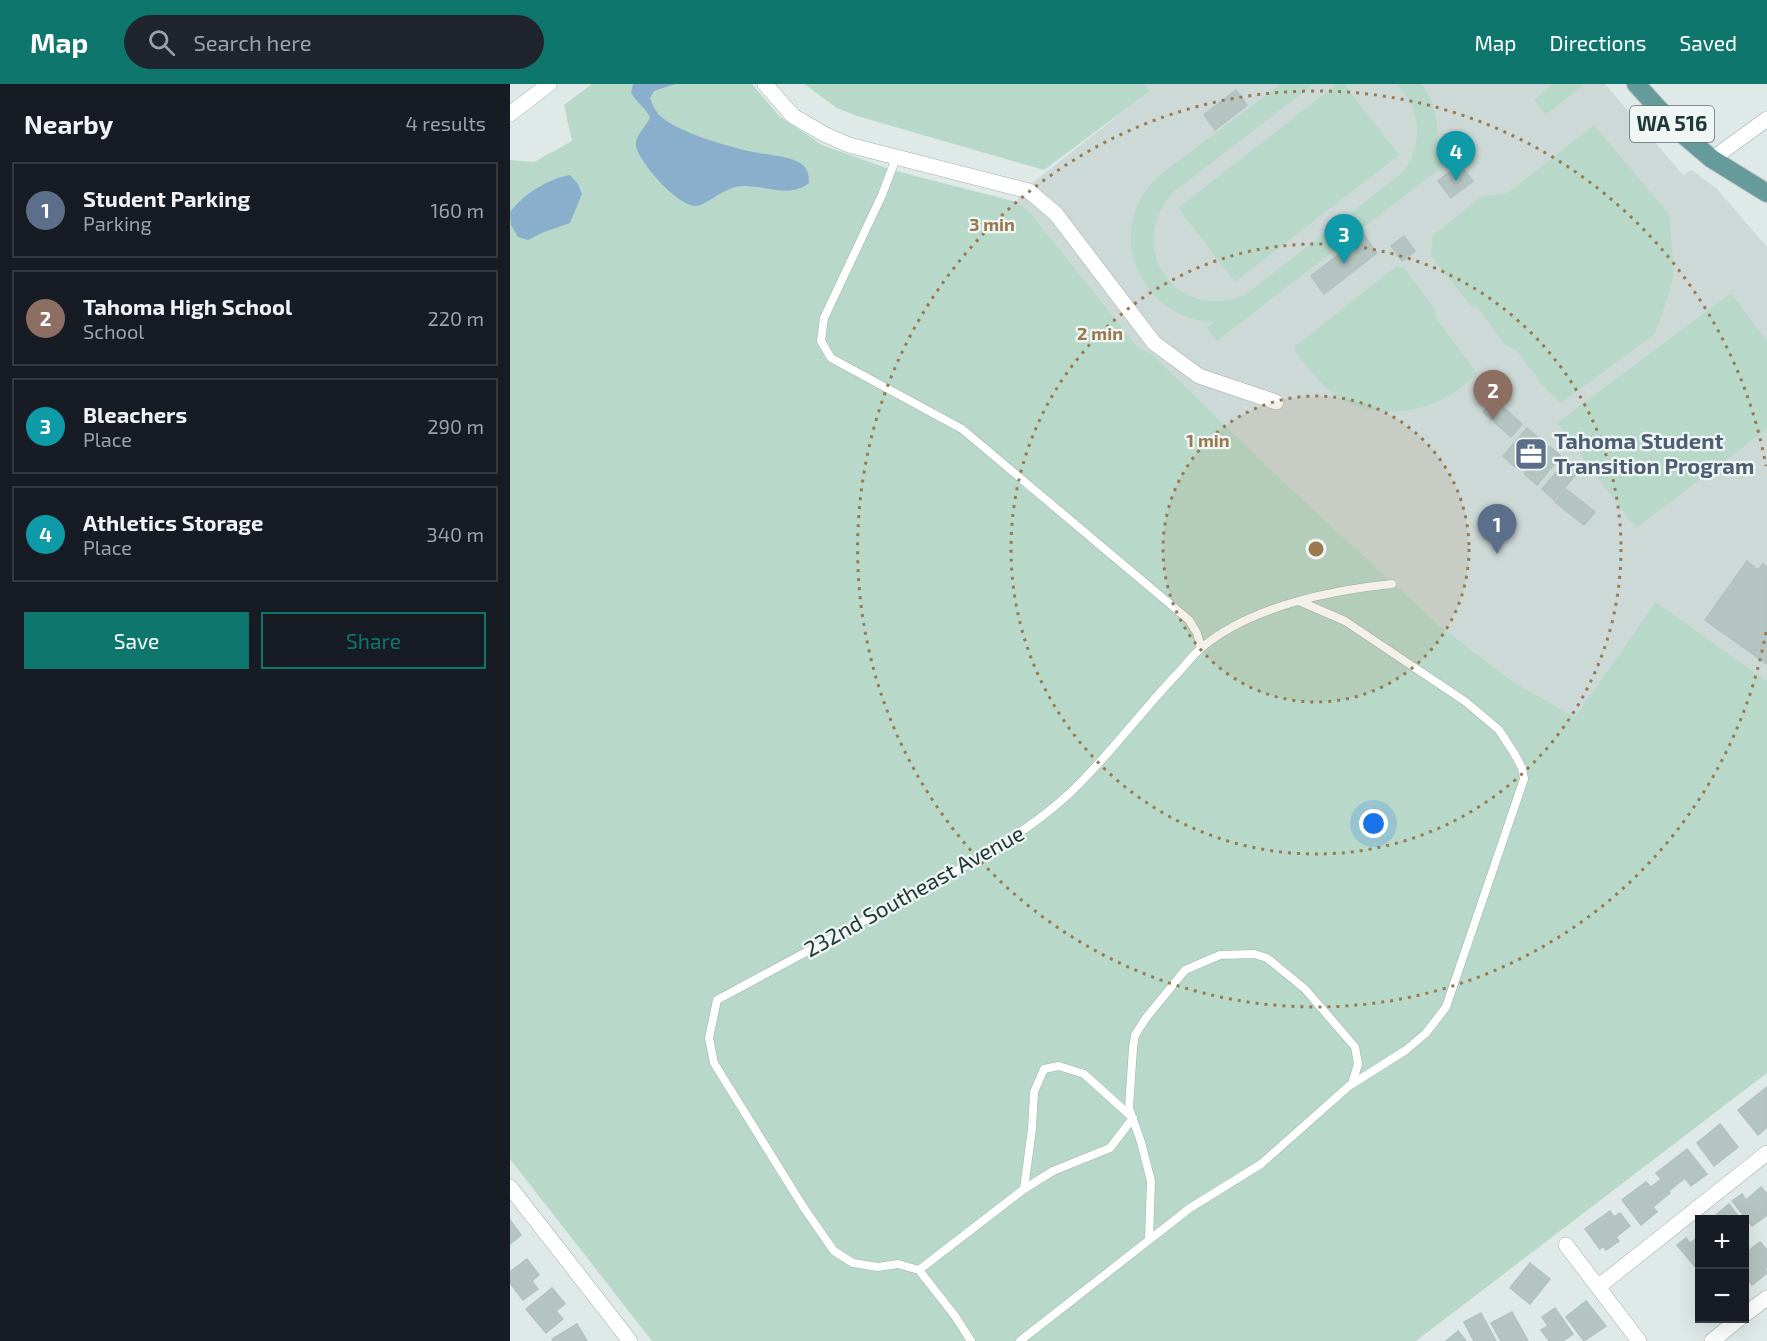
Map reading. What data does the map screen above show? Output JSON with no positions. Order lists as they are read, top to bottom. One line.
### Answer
{"streets":{"main road":["WA 516"],"lane":["232nd Southeast Avenue"]},"places":{"office":["Tahoma Student Transition Program"]},"page":{"header":"Map","search":"Search here","nav":["Map","Directions","Saved"],"heading":["Nearby","4 results"],"pins":["4","3","2","1"],"list":[{"mark":"1","name":"Student Parking","note":"Parking","value":"160 m"},{"mark":"2","name":"Tahoma High School","note":"School","value":"220 m"},{"mark":"3","name":"Bleachers","note":"Place","value":"290 m"},{"mark":"4","name":"Athletics Storage","note":"Place","value":"340 m"}],"buttons":["Save","Share"],"map_buttons":["+","−"]},"rings":["3 min","2 min","1 min"]}
